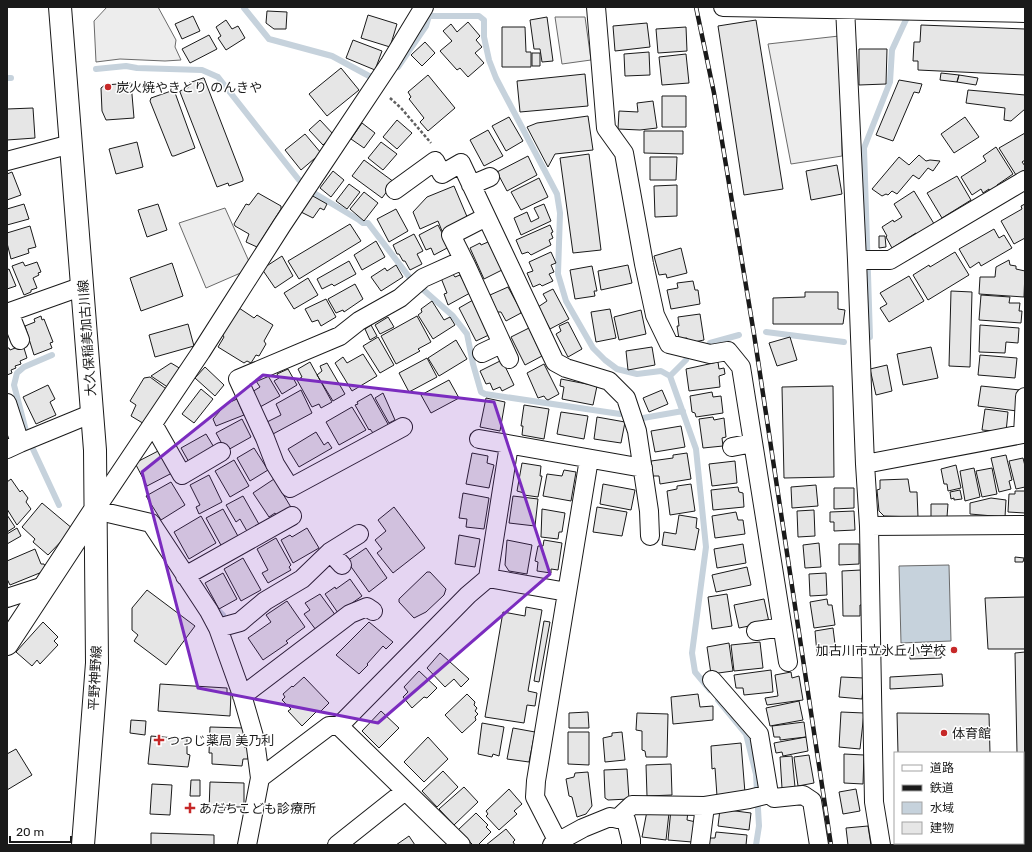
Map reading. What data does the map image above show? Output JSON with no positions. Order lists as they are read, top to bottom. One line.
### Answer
{"streets":{"main road":["大久保稲美加古川線","平野神野線"]},"crossings":[["大久保稲美加古川線","平野神野線"]],"places":{"other":["炭火焼やきとり のんきや","加古川市立氷丘小学校","体育館"],"health":["つつじ薬局 美乃利","あだちこども診療所"]},"legend":["道路","鉄道","水域","建物"],"scale_bar":"20 m"}
